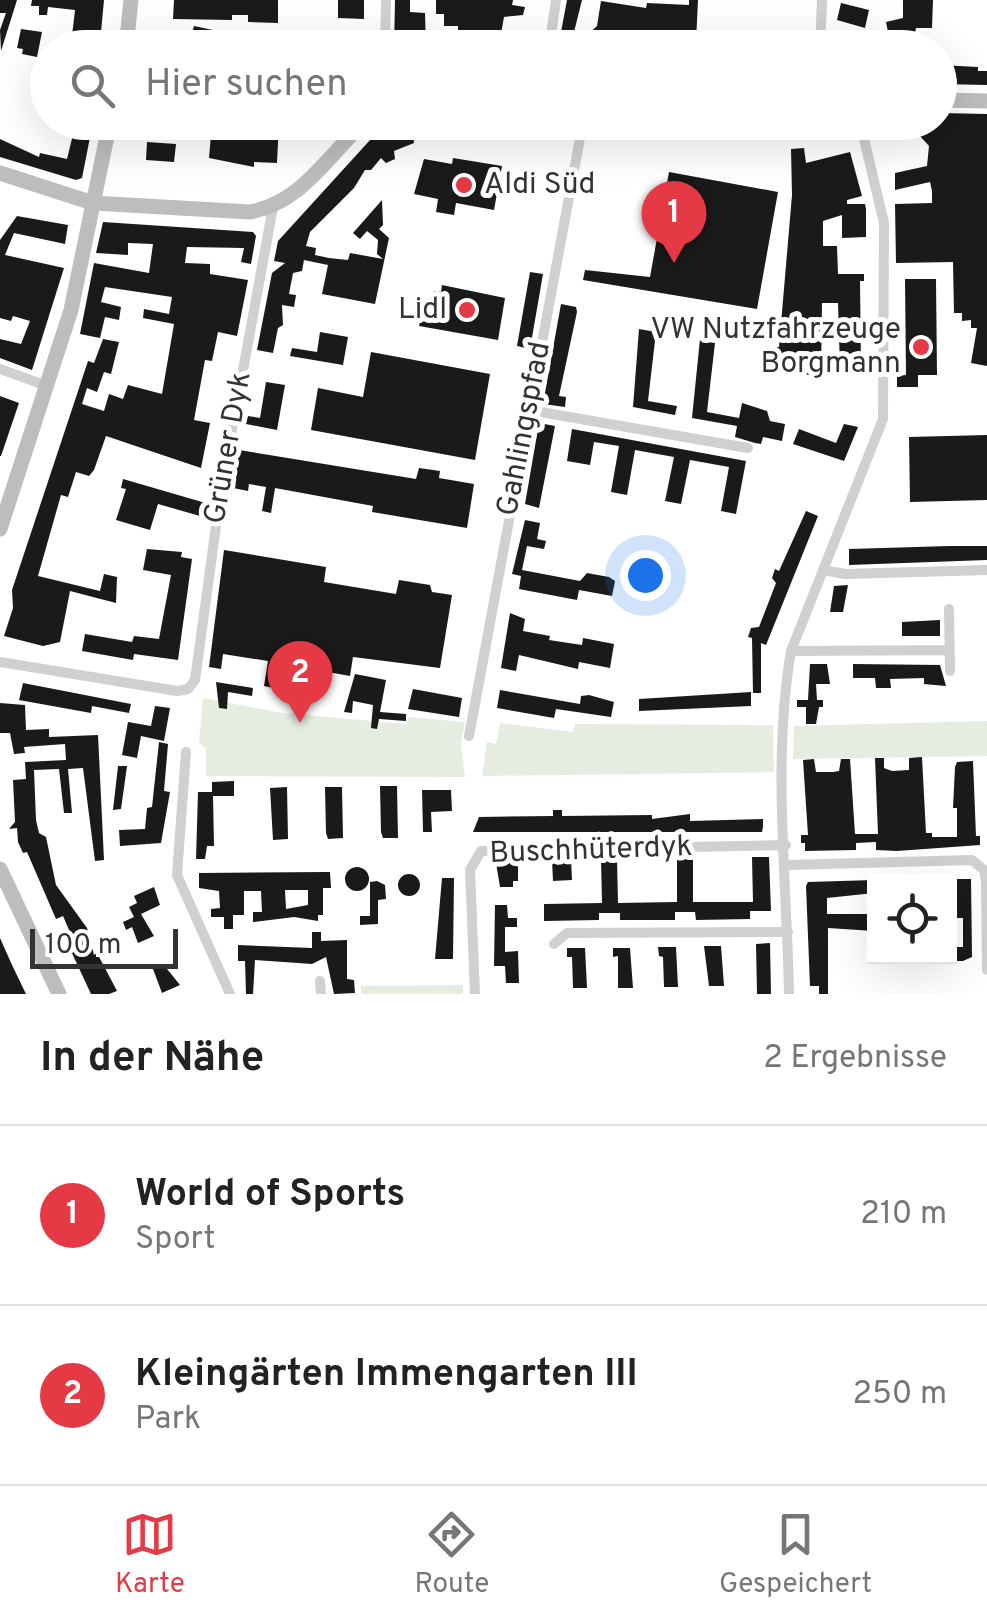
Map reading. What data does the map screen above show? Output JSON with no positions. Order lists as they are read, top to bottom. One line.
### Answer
{"streets":{"street":["Gahlingspfad","Grüner Dyk","Buschhüterdyk"]},"places":["Aldi Süd","Lidl","VW Nutzfahrzeuge Borgmann"],"scale_bar":"100 m","page":{"search":"Hier suchen","pins":["1","2"],"scale":"100 m","heading":["In der Nähe","2 Ergebnisse"],"list":[{"mark":"1","name":"World of Sports","note":"Sport","value":"210 m"},{"mark":"2","name":"Kleingärten Immengarten III","note":"Park","value":"250 m"}],"nav":["Karte","Route","Gespeichert"]}}
